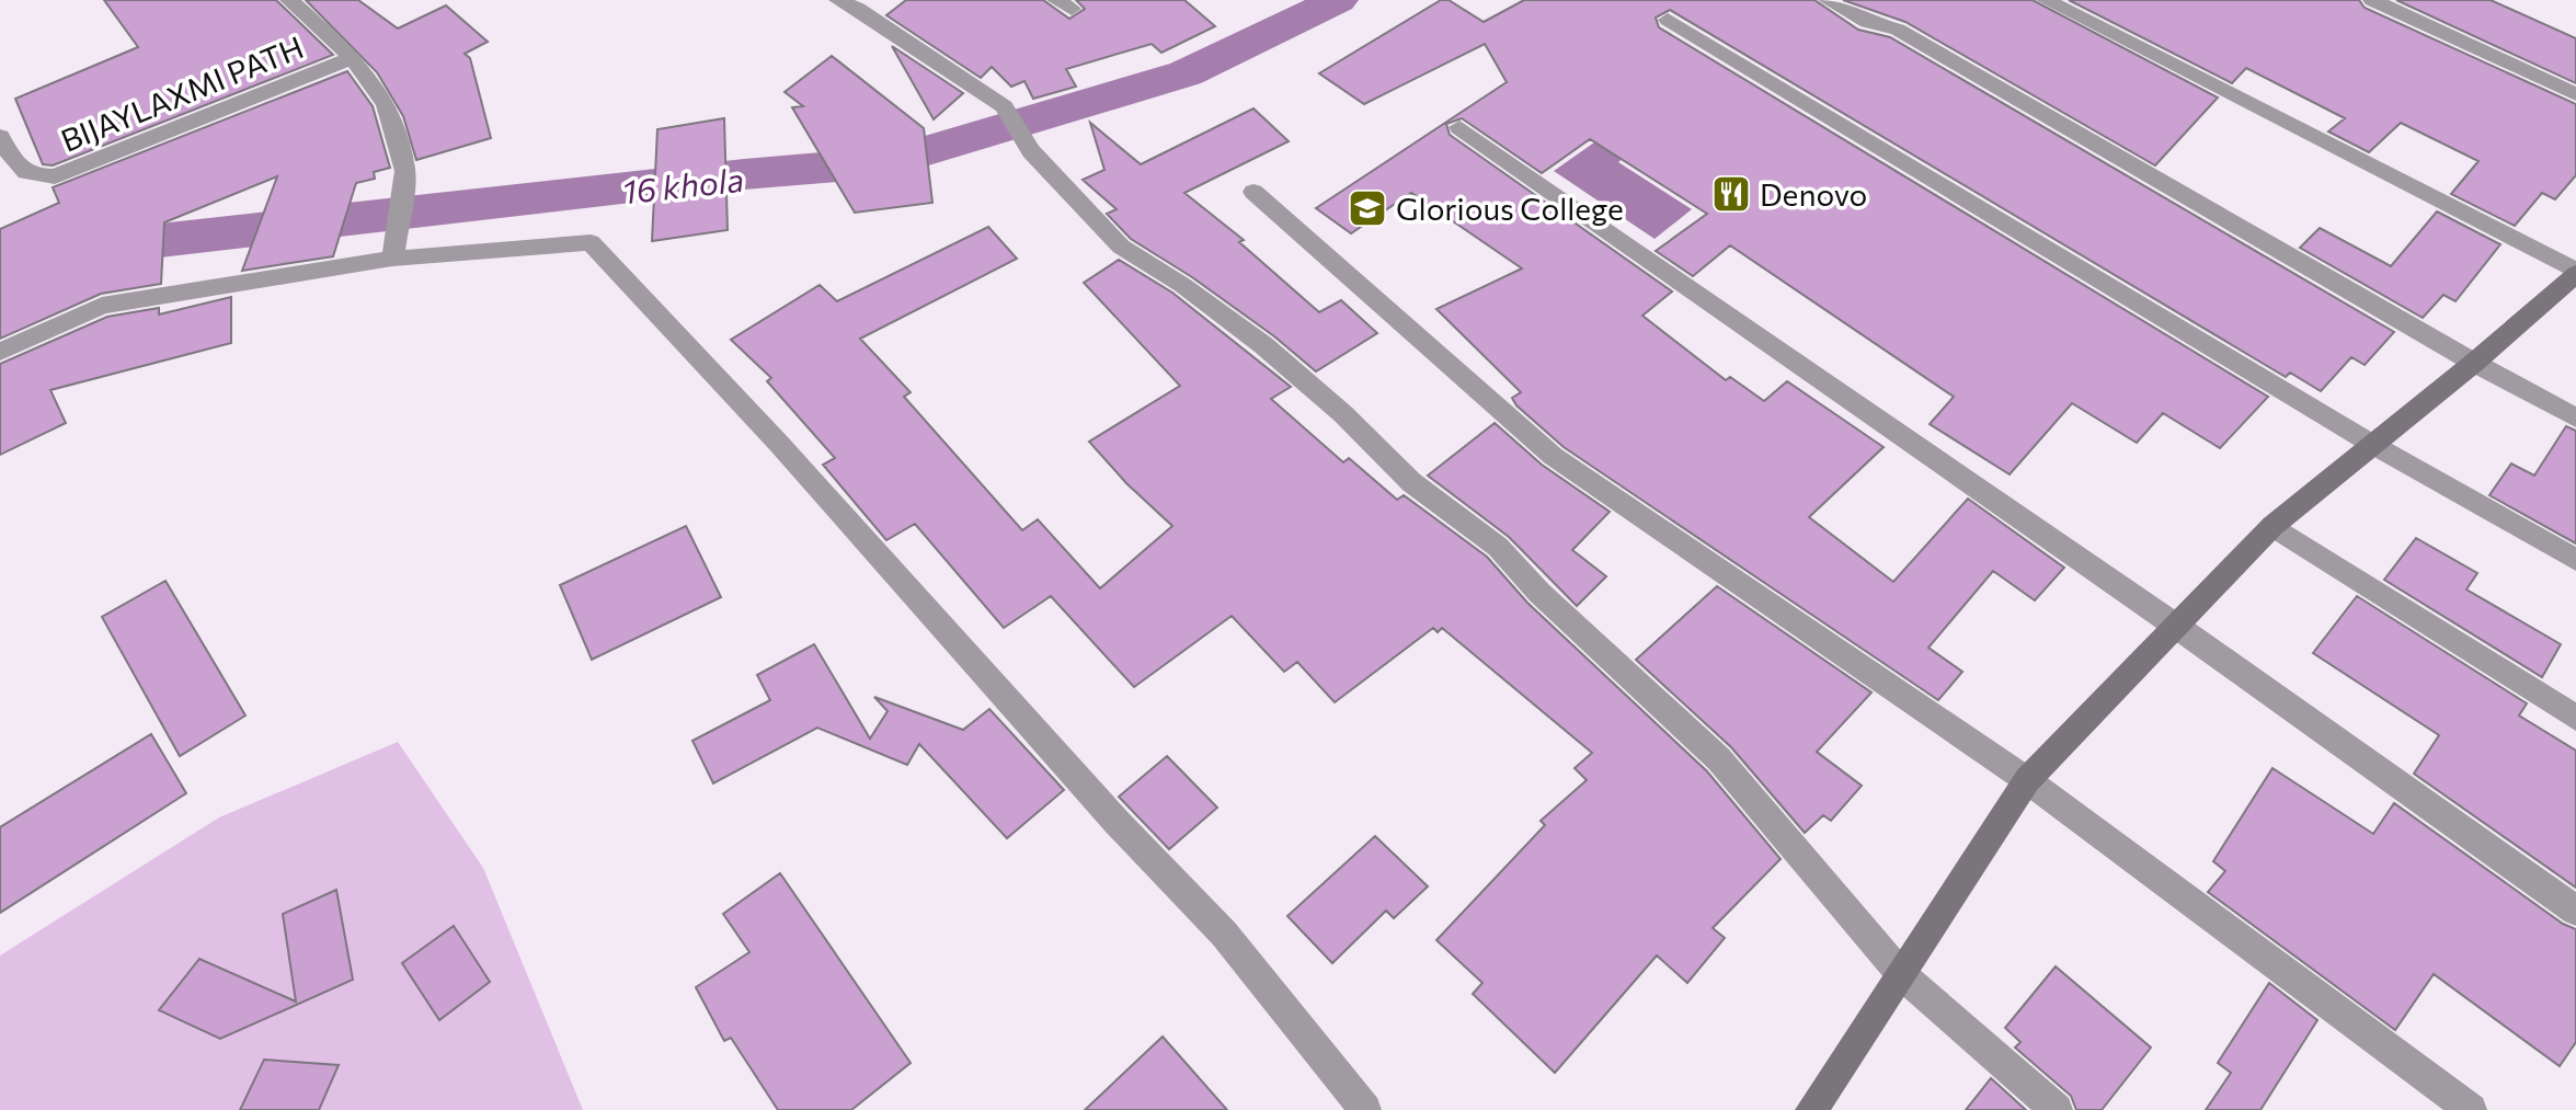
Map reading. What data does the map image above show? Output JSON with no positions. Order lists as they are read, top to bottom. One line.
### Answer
{"streets":{"street":["BIJAYLAXMI PATH"]},"water":["16 khola"],"places":{"restaurant":["Denovo"],"school or university":["Glorious College"]}}
